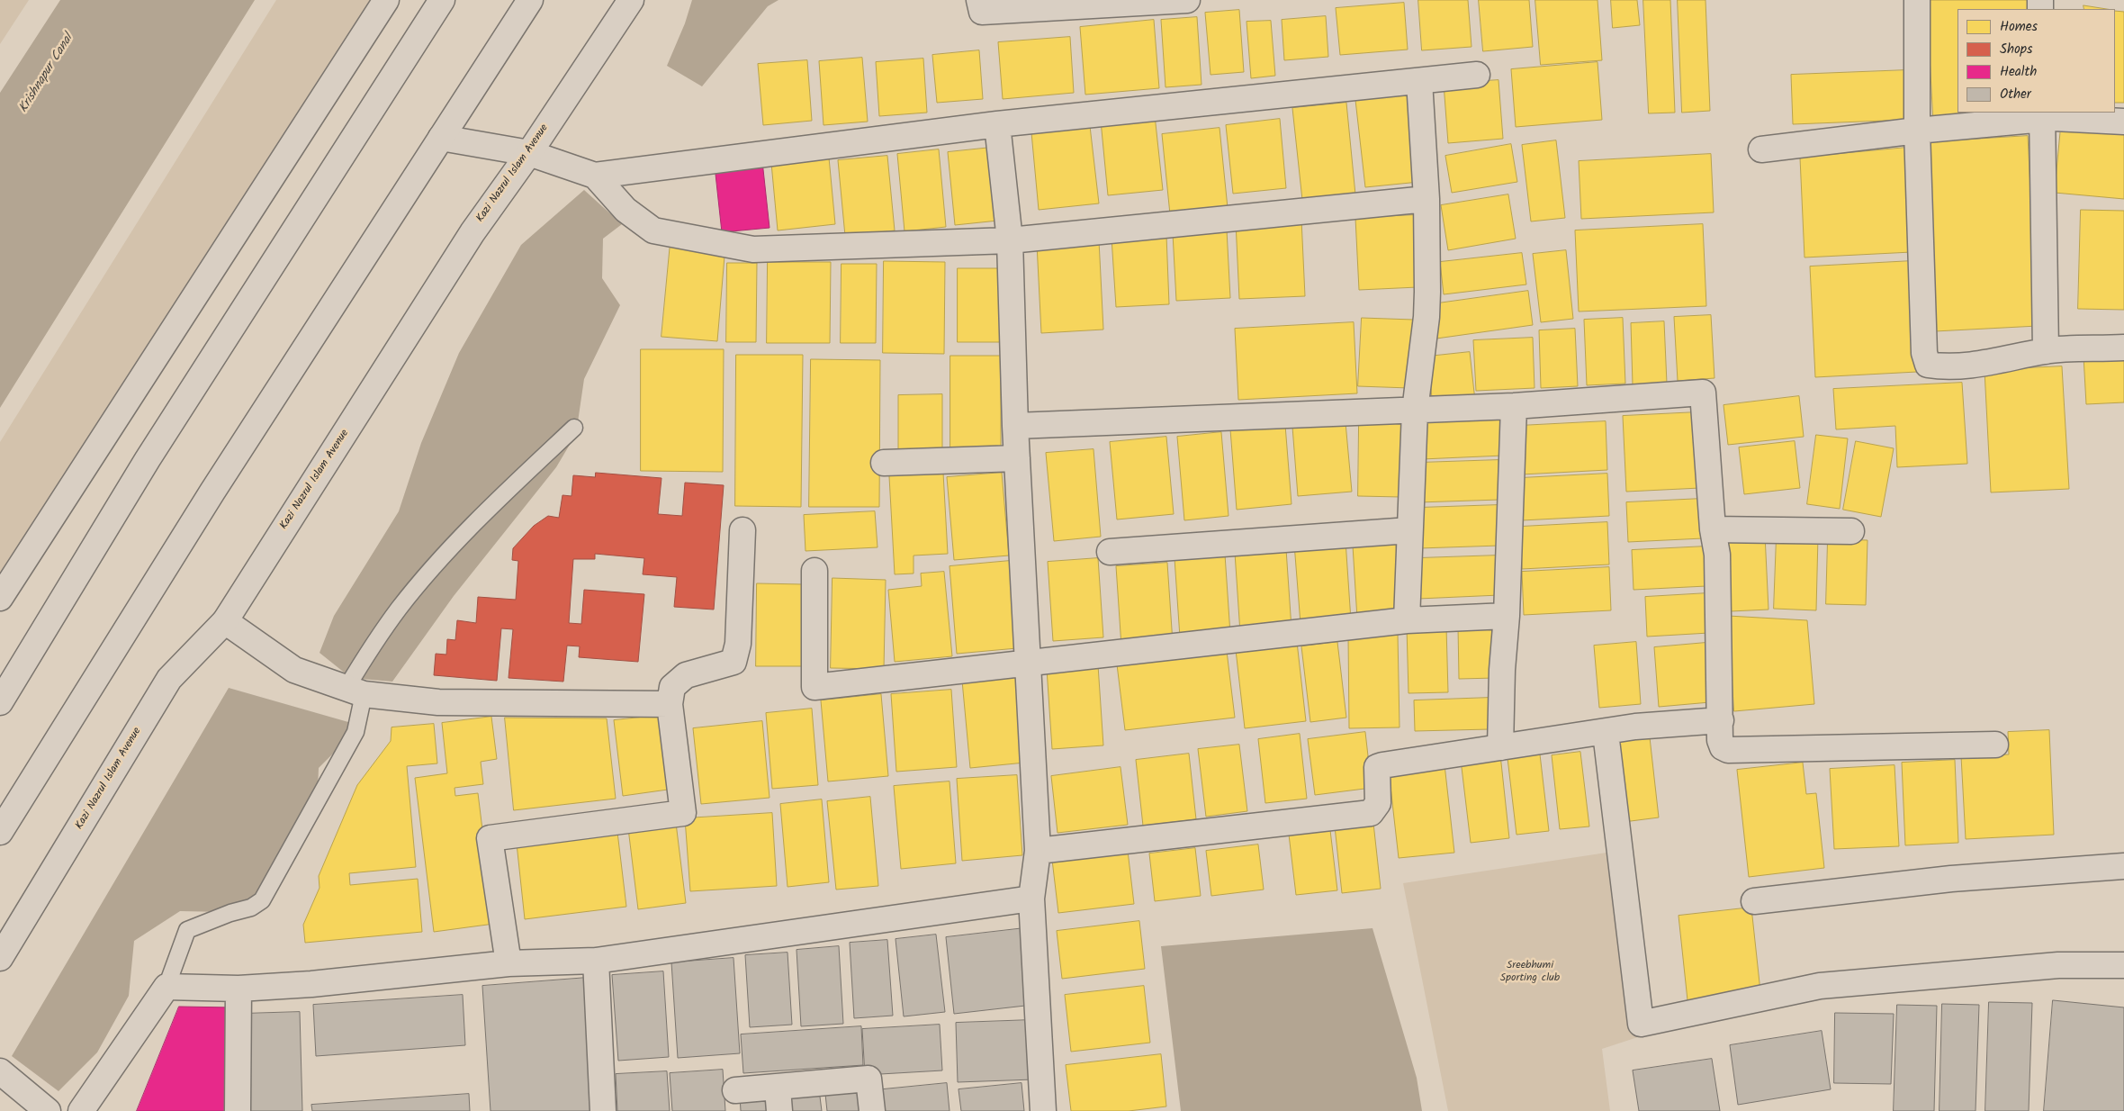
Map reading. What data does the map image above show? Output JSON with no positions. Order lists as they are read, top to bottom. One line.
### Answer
{"streets":{"street":["Kazi Nazrul Islam Avenue"]},"water":["Krishnapur Canal"],"parks":["Sreebhumi Sporting club"],"legend":["Homes","Shops","Health","Other"]}
